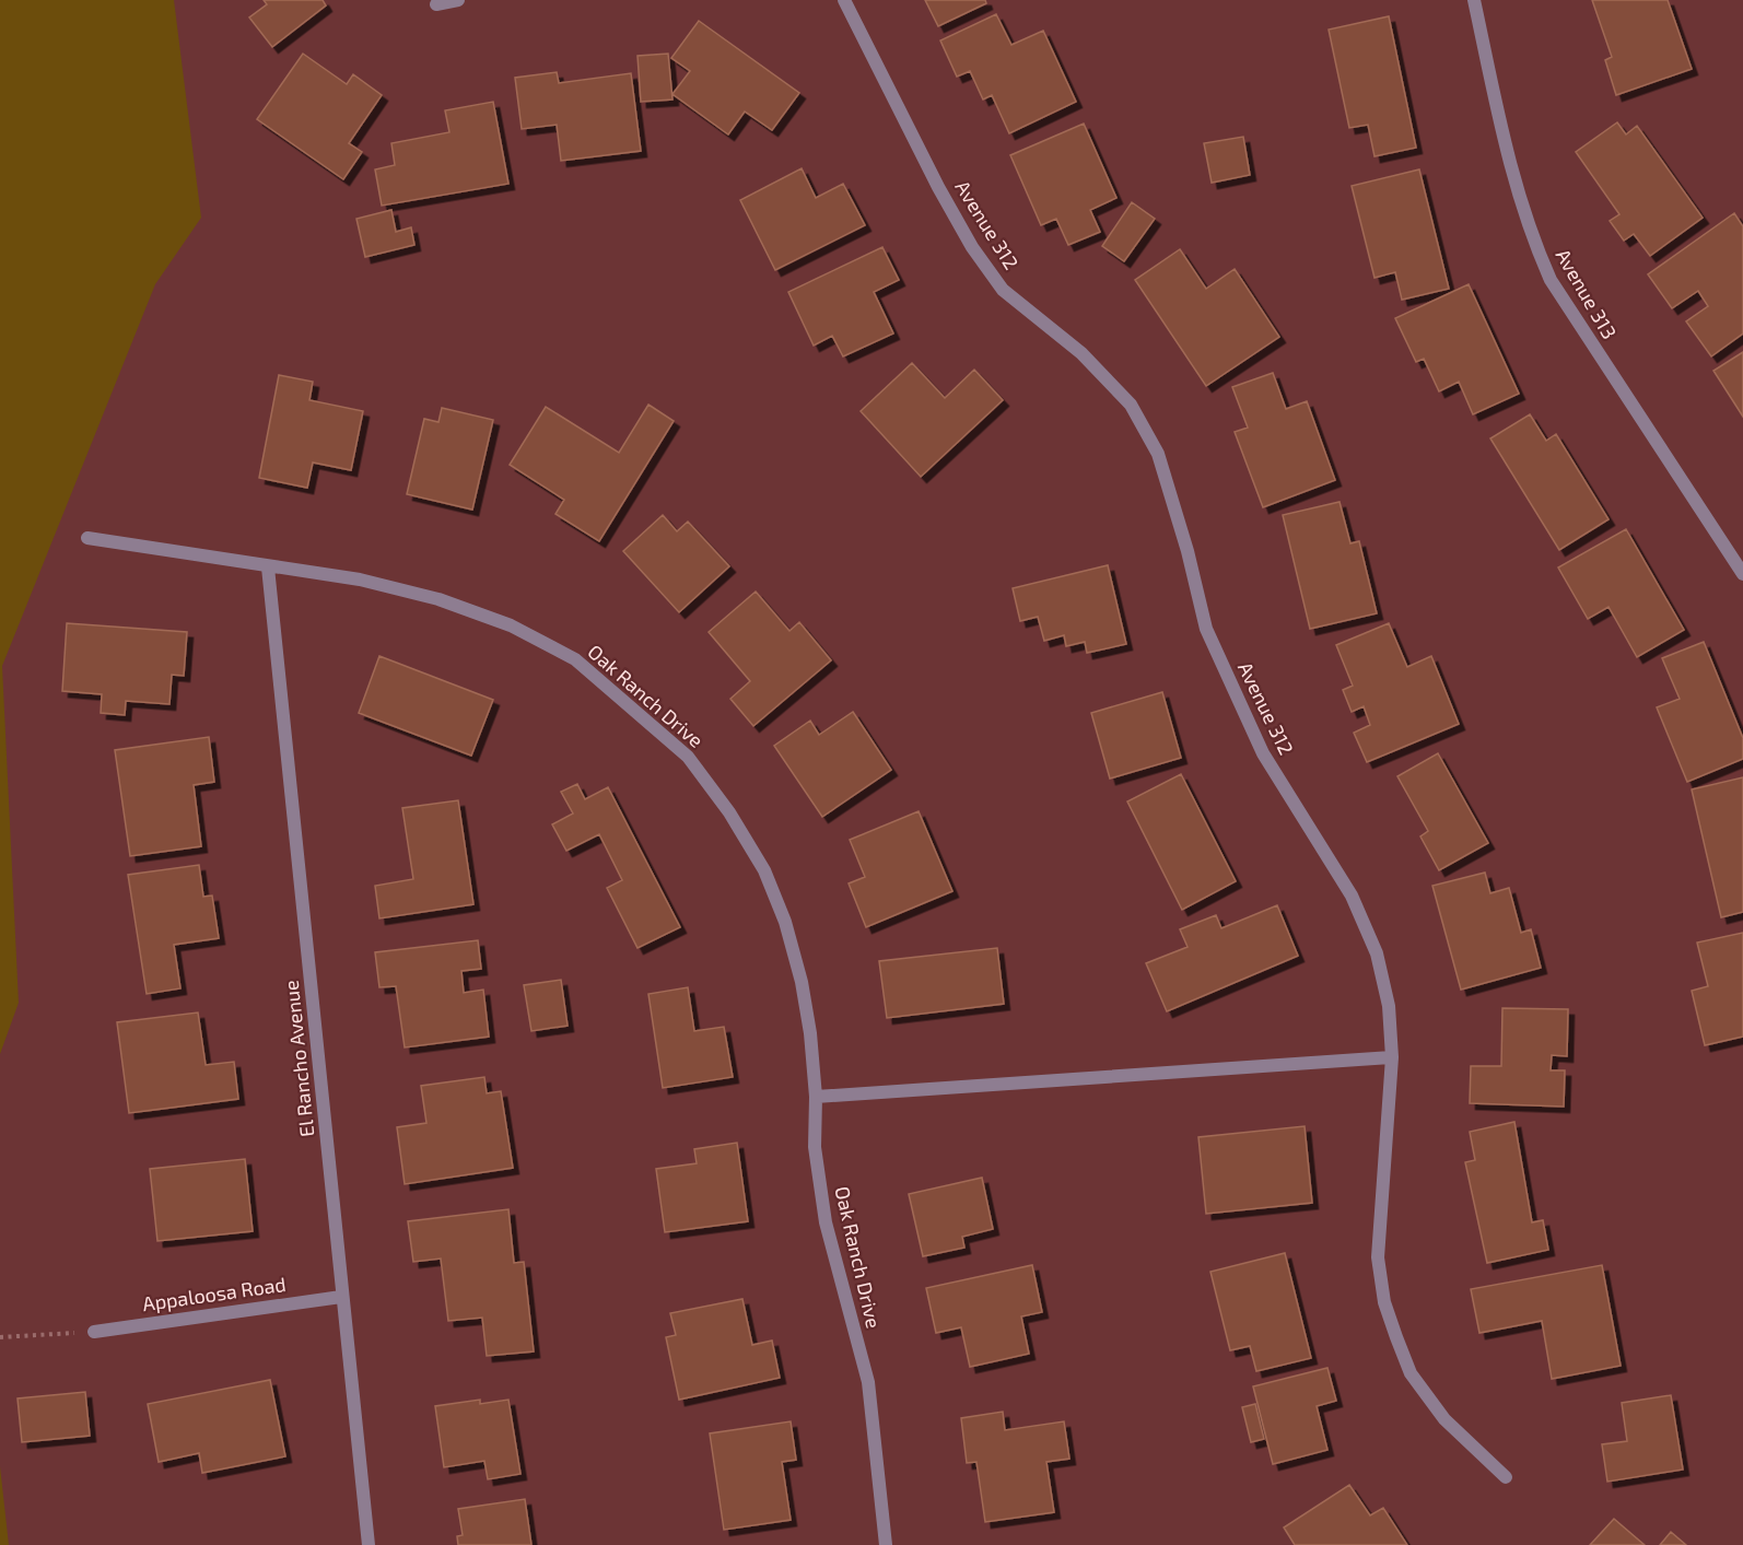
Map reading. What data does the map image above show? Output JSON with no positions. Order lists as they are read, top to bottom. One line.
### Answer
{"streets":{"street":["Avenue 312","Avenue 313","Oak Ranch Drive","El Rancho Avenue","Appaloosa Road"]},"crossings":[["Oak Ranch Drive","El Rancho Avenue"],["El Rancho Avenue","Appaloosa Road"]]}
